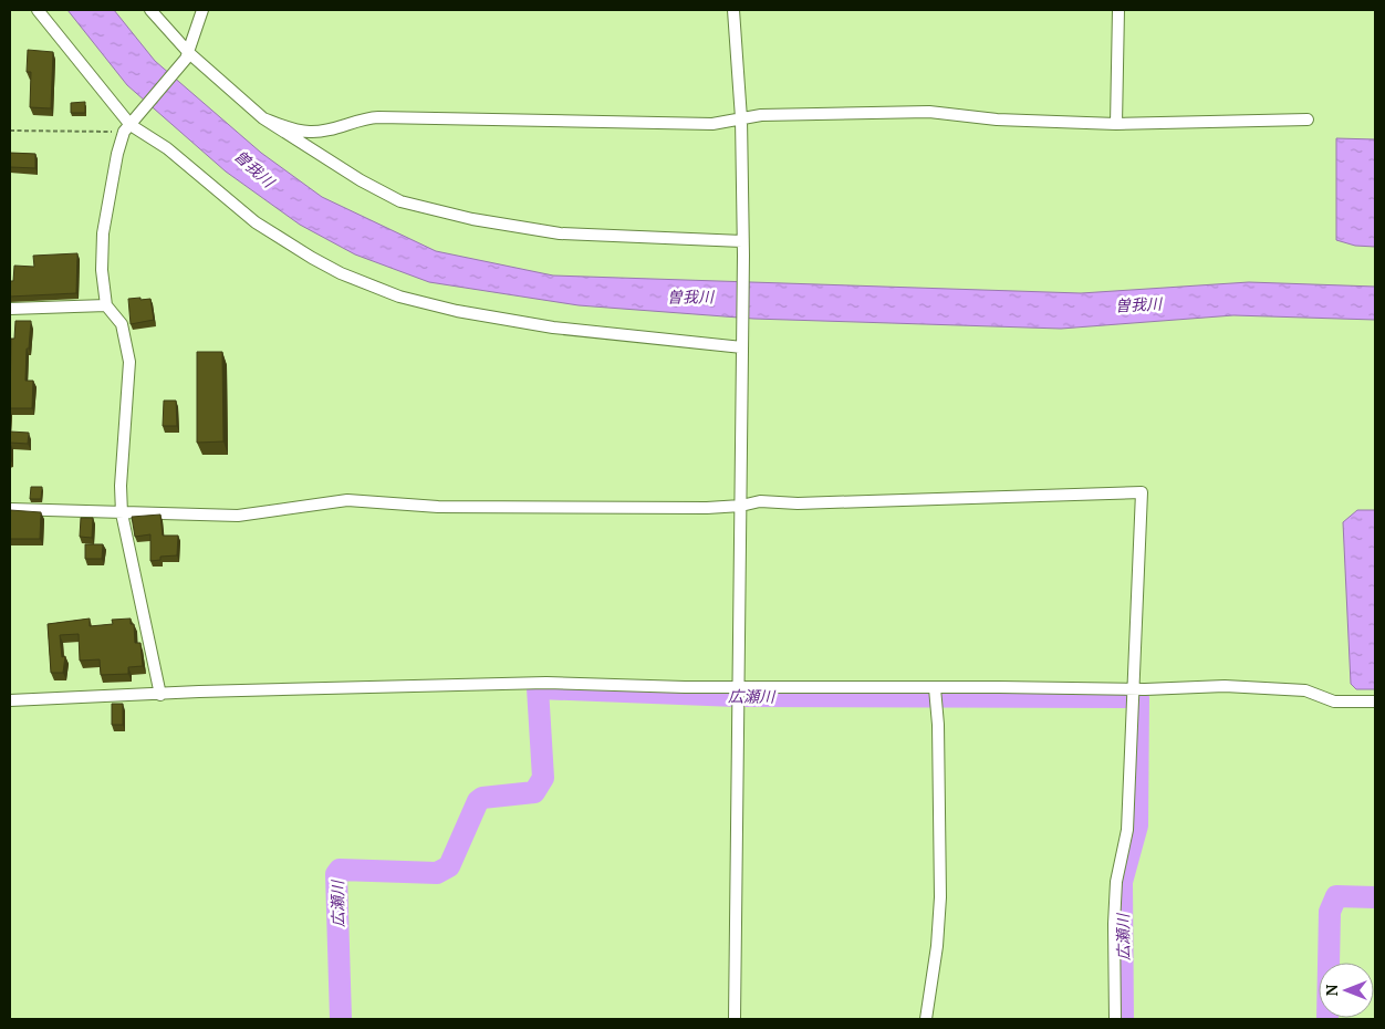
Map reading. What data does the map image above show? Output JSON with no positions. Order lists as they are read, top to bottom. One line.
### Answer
{"water":["曽我川","広瀬川"],"north":"left"}
